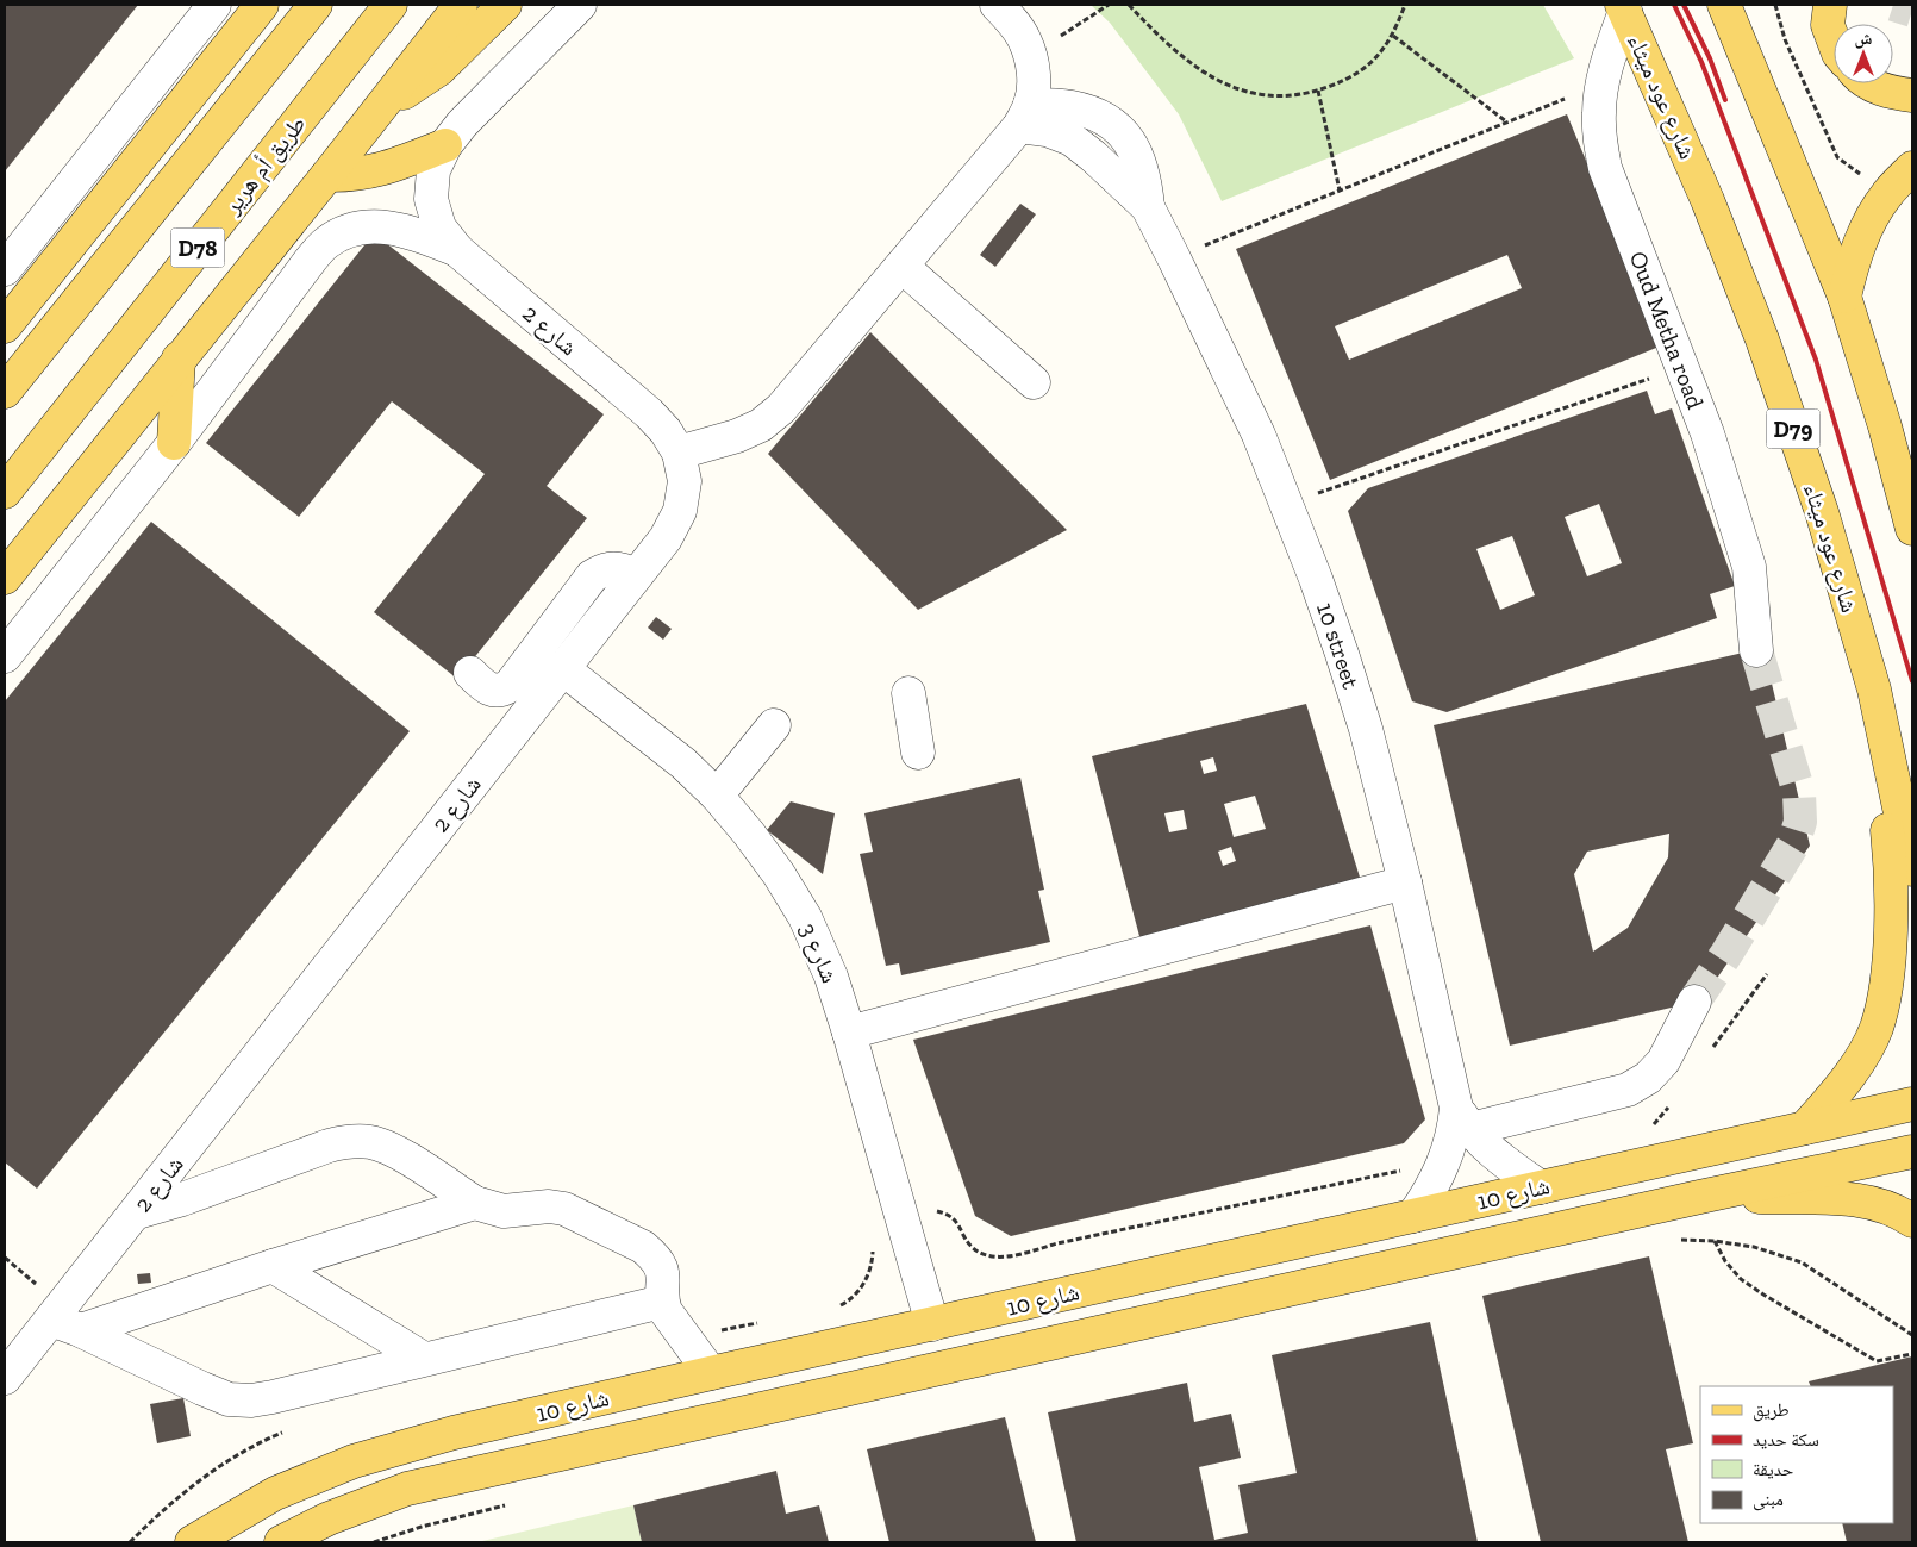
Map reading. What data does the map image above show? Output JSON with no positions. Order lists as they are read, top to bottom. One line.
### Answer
{"streets":{"main road":["شارع عود ميثاء","طريق أم هرير","D78","D79","شارع 10"],"street":["شارع 2","Oud Metha road","10 street","شارع 3"]},"crossings":[["شارع عود ميثاء","Oud Metha road"],["شارع 2","شارع 3"],["شارع 3","شارع 10"]],"legend":["طريق","سكة حديد","حديقة","مبنى"],"north":"top"}
